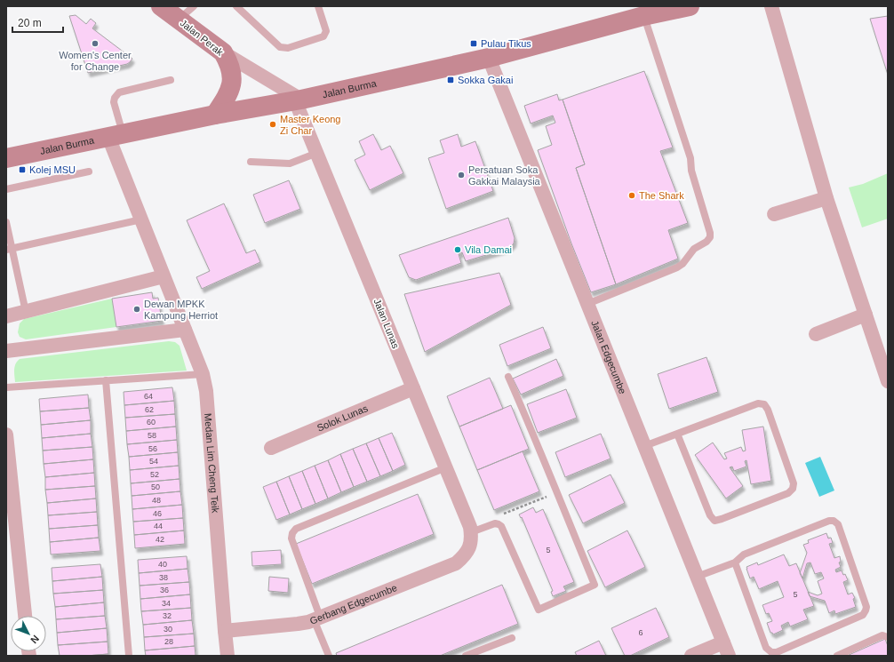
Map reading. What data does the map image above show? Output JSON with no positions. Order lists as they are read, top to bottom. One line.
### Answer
{"streets":{"main road":["Jalan Perak","Jalan Burma"],"street":["Jalan Lunas","Jalan Edgecumbe","Solok Lunas","Medan Lim Cheng Teik","Gerbang Edgecumbe"]},"crossings":[["Jalan Perak","Jalan Burma"],["Jalan Burma","Jalan Lunas"],["Jalan Burma","Jalan Edgecumbe"],["Jalan Burma","Medan Lim Cheng Teik"],["Jalan Lunas","Solok Lunas"],["Jalan Lunas","Gerbang Edgecumbe"],["Medan Lim Cheng Teik","Gerbang Edgecumbe"]],"places":{"other":["Women's Center for Change","Master Keong Zi Char","Persatuan Soka Gakkai Malaysia","The Shark","Vila Damai","Dewan MPKK Kampung Herriot"],"transit":["Pulau Tikus","Sokka Gakai","Kolej MSU"]},"house_numbers":["64","62","60","58","56","54","52","50","48","46","44","42","5","40","38","36","5","34","32","30","6","28"],"scale_bar":"20 m","north":"bottom right"}
